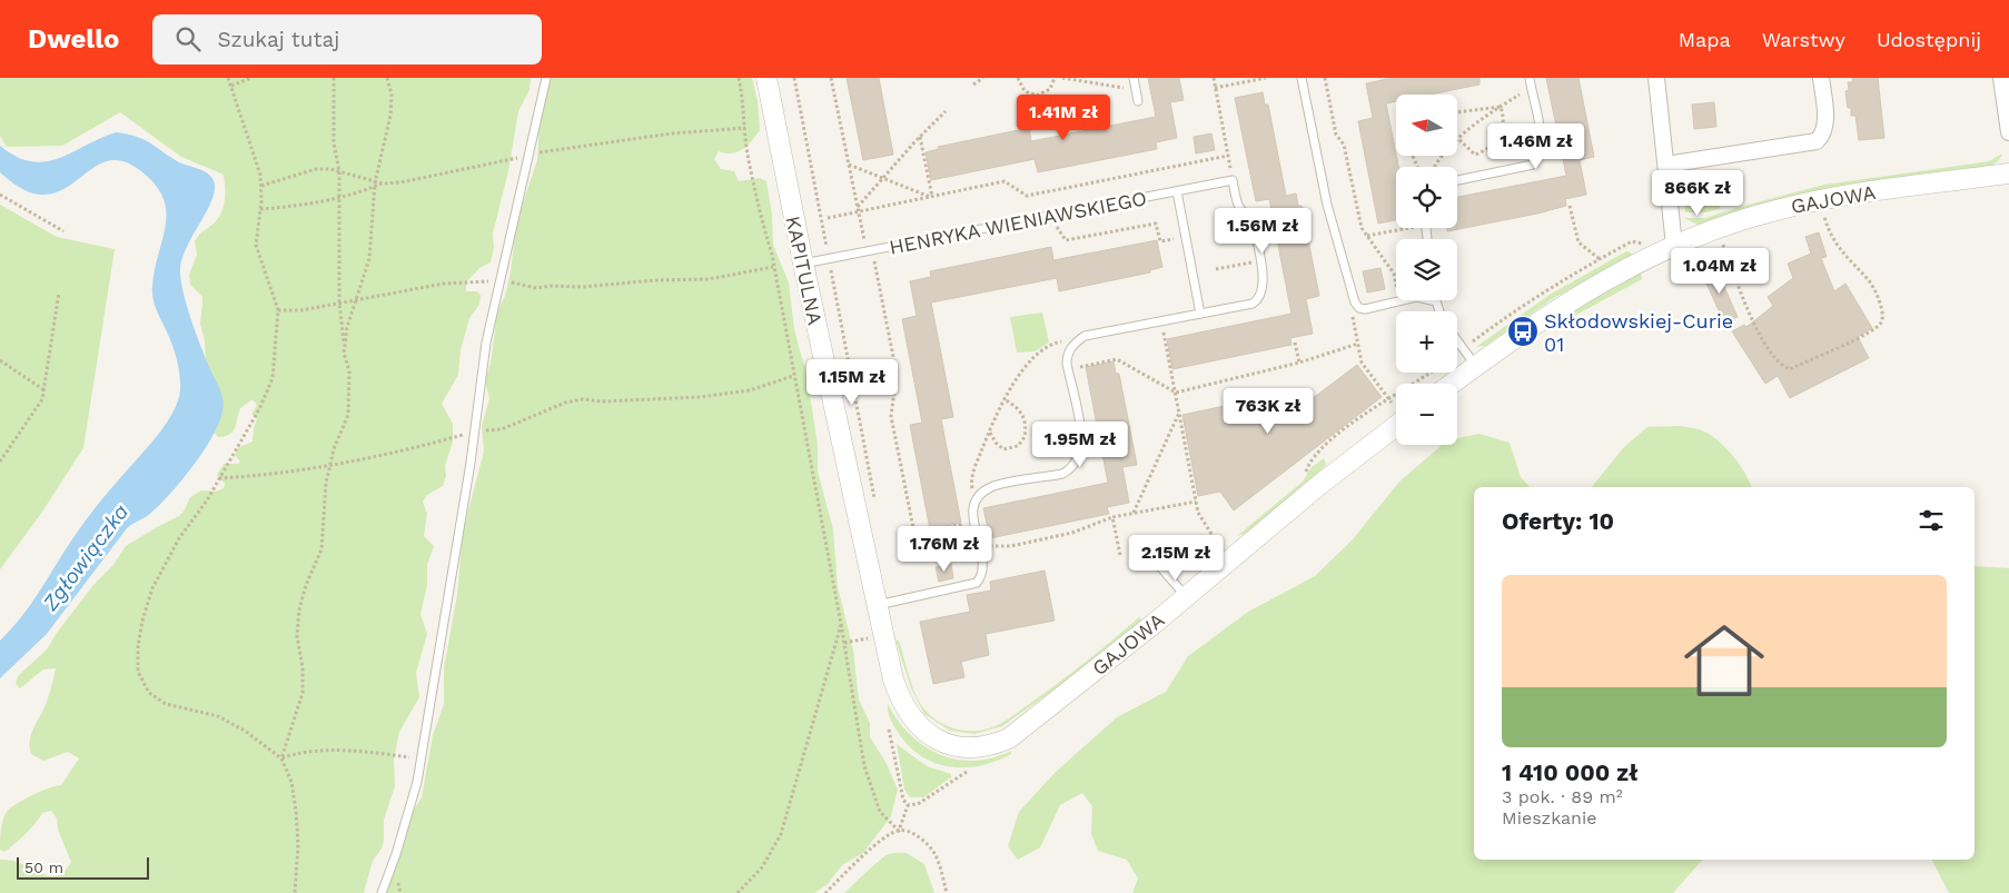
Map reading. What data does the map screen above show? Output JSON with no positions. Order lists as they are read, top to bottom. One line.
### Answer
{"streets":{"street":["GAJOWA","KAPITULNA"],"lane":["HENRYKA WIENIAWSKIEGO"]},"crossings":[["GAJOWA","KAPITULNA"],["HENRYKA WIENIAWSKIEGO","KAPITULNA"]],"water":["Zgłowiączka"],"places":{"bus stop":["Skłodowskiej-Curie 01"]},"scale_bar":"50 m","north":"left","page":{"header":"Dwello","search":"Szukaj tutaj","nav":["Mapa","Warstwy","Udostępnij"],"map_buttons":["+","−"],"price":["1.41M zł","1.46M zł","866K zł","1.56M zł","1.04M zł","1.15M zł","763K zł","1.95M zł","1.76M zł","2.15M zł"],"heading":"Oferty: 10","list":[{"name":"1 410 000 zł","note":"3 pok. · 89 m² · Mieszkanie"}],"scale":"50 m"}}
